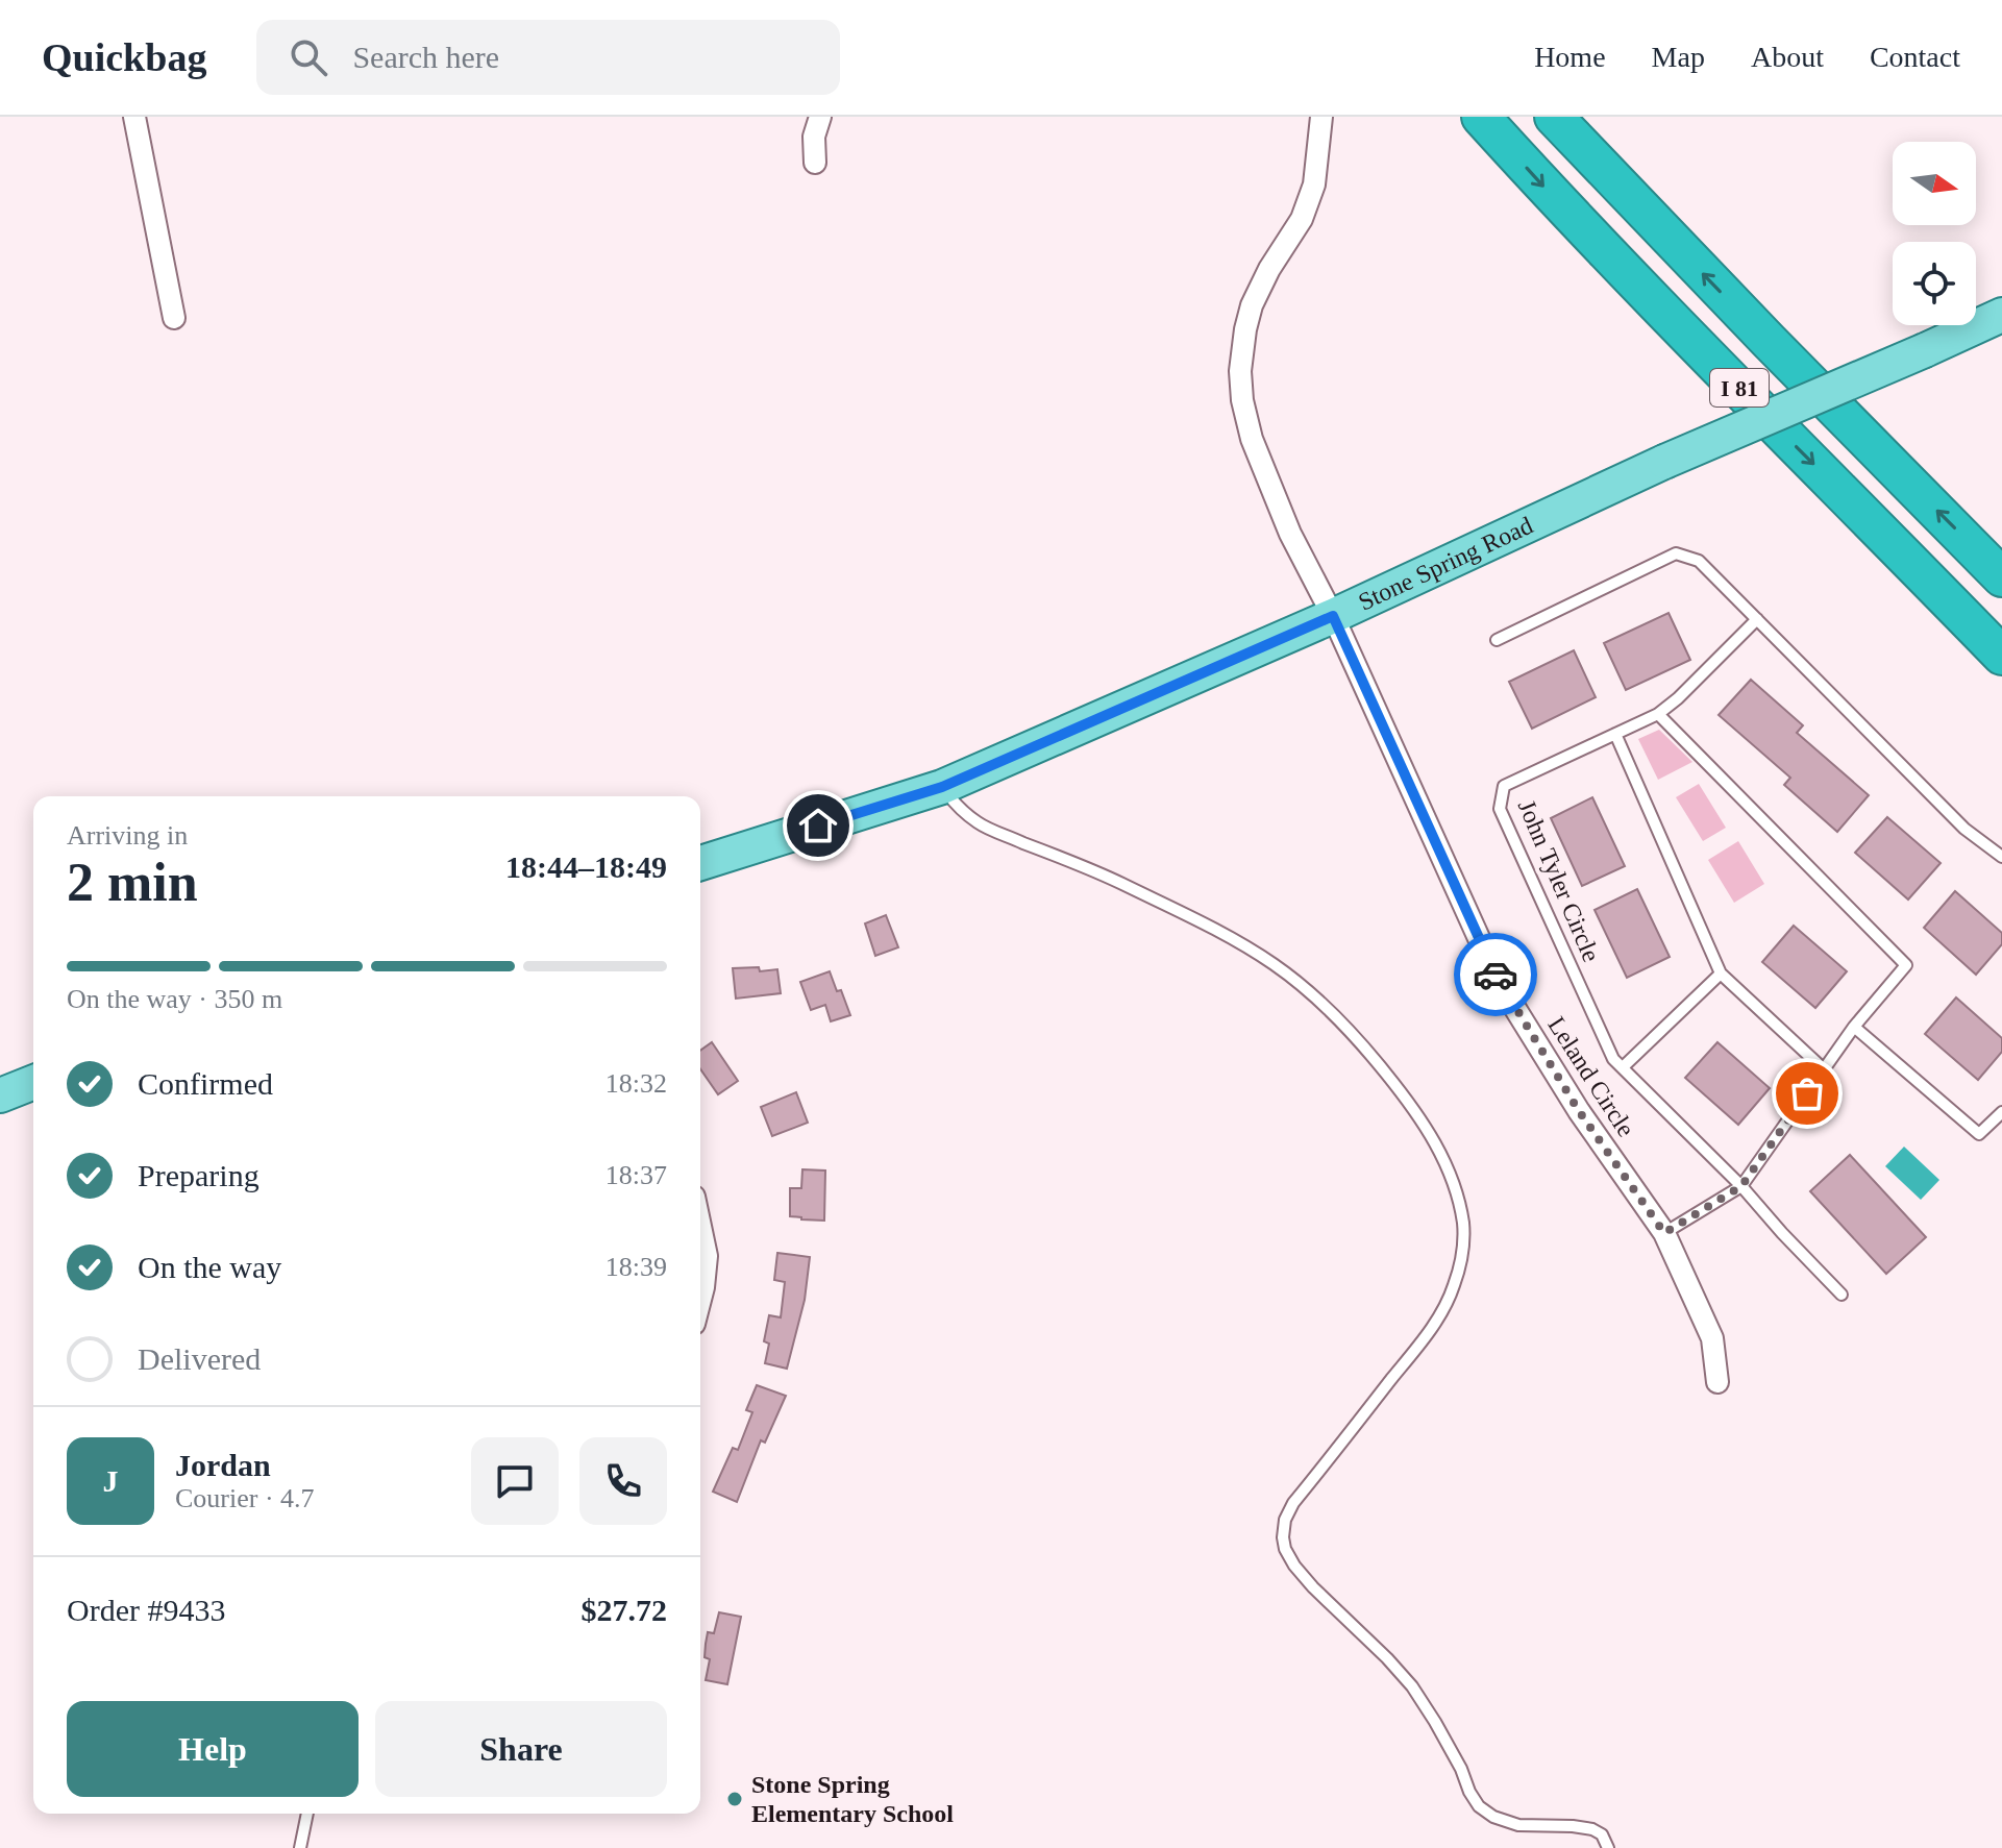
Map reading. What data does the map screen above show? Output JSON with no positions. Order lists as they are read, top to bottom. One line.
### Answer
{"streets":{"highway":["I 81"],"main road":["Stone Spring Road"],"street":["Leland Circle"],"lane":["John Tyler Circle"]},"crossings":[["Stone Spring Road","Leland Circle"]],"places":["Stone Spring Elementary School"],"north":"right","page":{"header":"Quickbag","search":"Search here","nav":["Home","Map","About","Contact"],"heading":["2 min","Arriving in","18:44–18:49"],"panel":["Jordan","Courier · 4.7","Order #9433","$27.72"],"bar":"On the way · 350 m","list":[["Confirmed","18:32"],["Preparing","18:37"],["On the way","18:39"],"Delivered"],"round":"J","buttons":["Help","Share"]}}
